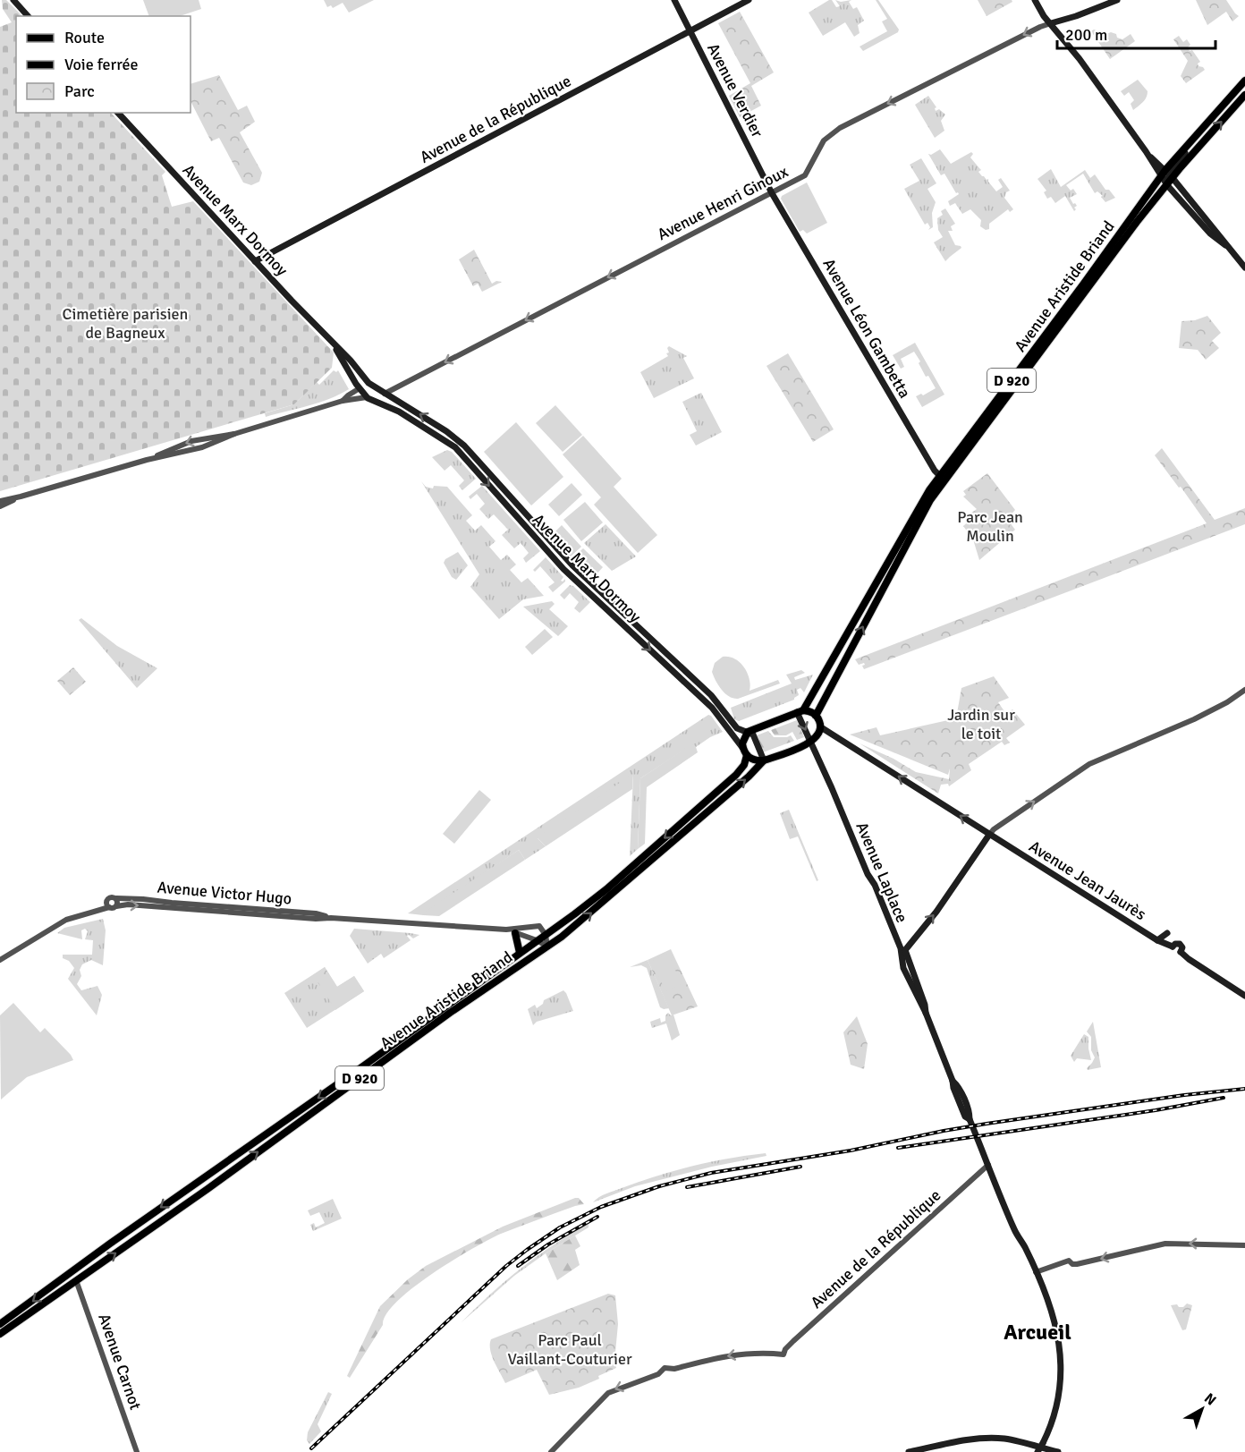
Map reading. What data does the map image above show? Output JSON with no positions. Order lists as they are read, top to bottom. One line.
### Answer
{"streets":{"main road":["Avenue Verdier","Avenue de la République","Avenue Henri Ginoux","Avenue Marx Dormoy","Avenue Aristide Briand","Avenue Léon Gambetta","D 920","Avenue Laplace","Avenue Jean Jaurès"],"street":["Avenue Victor Hugo","Avenue Carnot"]},"crossings":[["Avenue Verdier","Avenue de la République"],["Avenue Verdier","Avenue Henri Ginoux"],["Avenue Verdier","Avenue Léon Gambetta"],["Avenue de la République","Avenue Marx Dormoy"],["Avenue de la République","Avenue Laplace"],["Avenue Henri Ginoux","Avenue Marx Dormoy"],["Avenue Henri Ginoux","Avenue Léon Gambetta"],["Avenue Marx Dormoy","Avenue Aristide Briand"],["Avenue Aristide Briand","Avenue Léon Gambetta"],["Avenue Aristide Briand","Avenue Laplace"],["Avenue Aristide Briand","Avenue Victor Hugo"],["Avenue Aristide Briand","Avenue Carnot"]],"one_way":["Avenue de la République","Avenue Henri Ginoux","Avenue Jean Jaurès"],"districts":["Arcueil"],"parks":["Cimetière parisien de Bagneux","Parc Jean Moulin","Jardin sur le toit","Parc Paul Vaillant-Couturier"],"legend":["Route","Voie ferrée","Parc"],"scale_bar":"200 m","north":"top right"}
